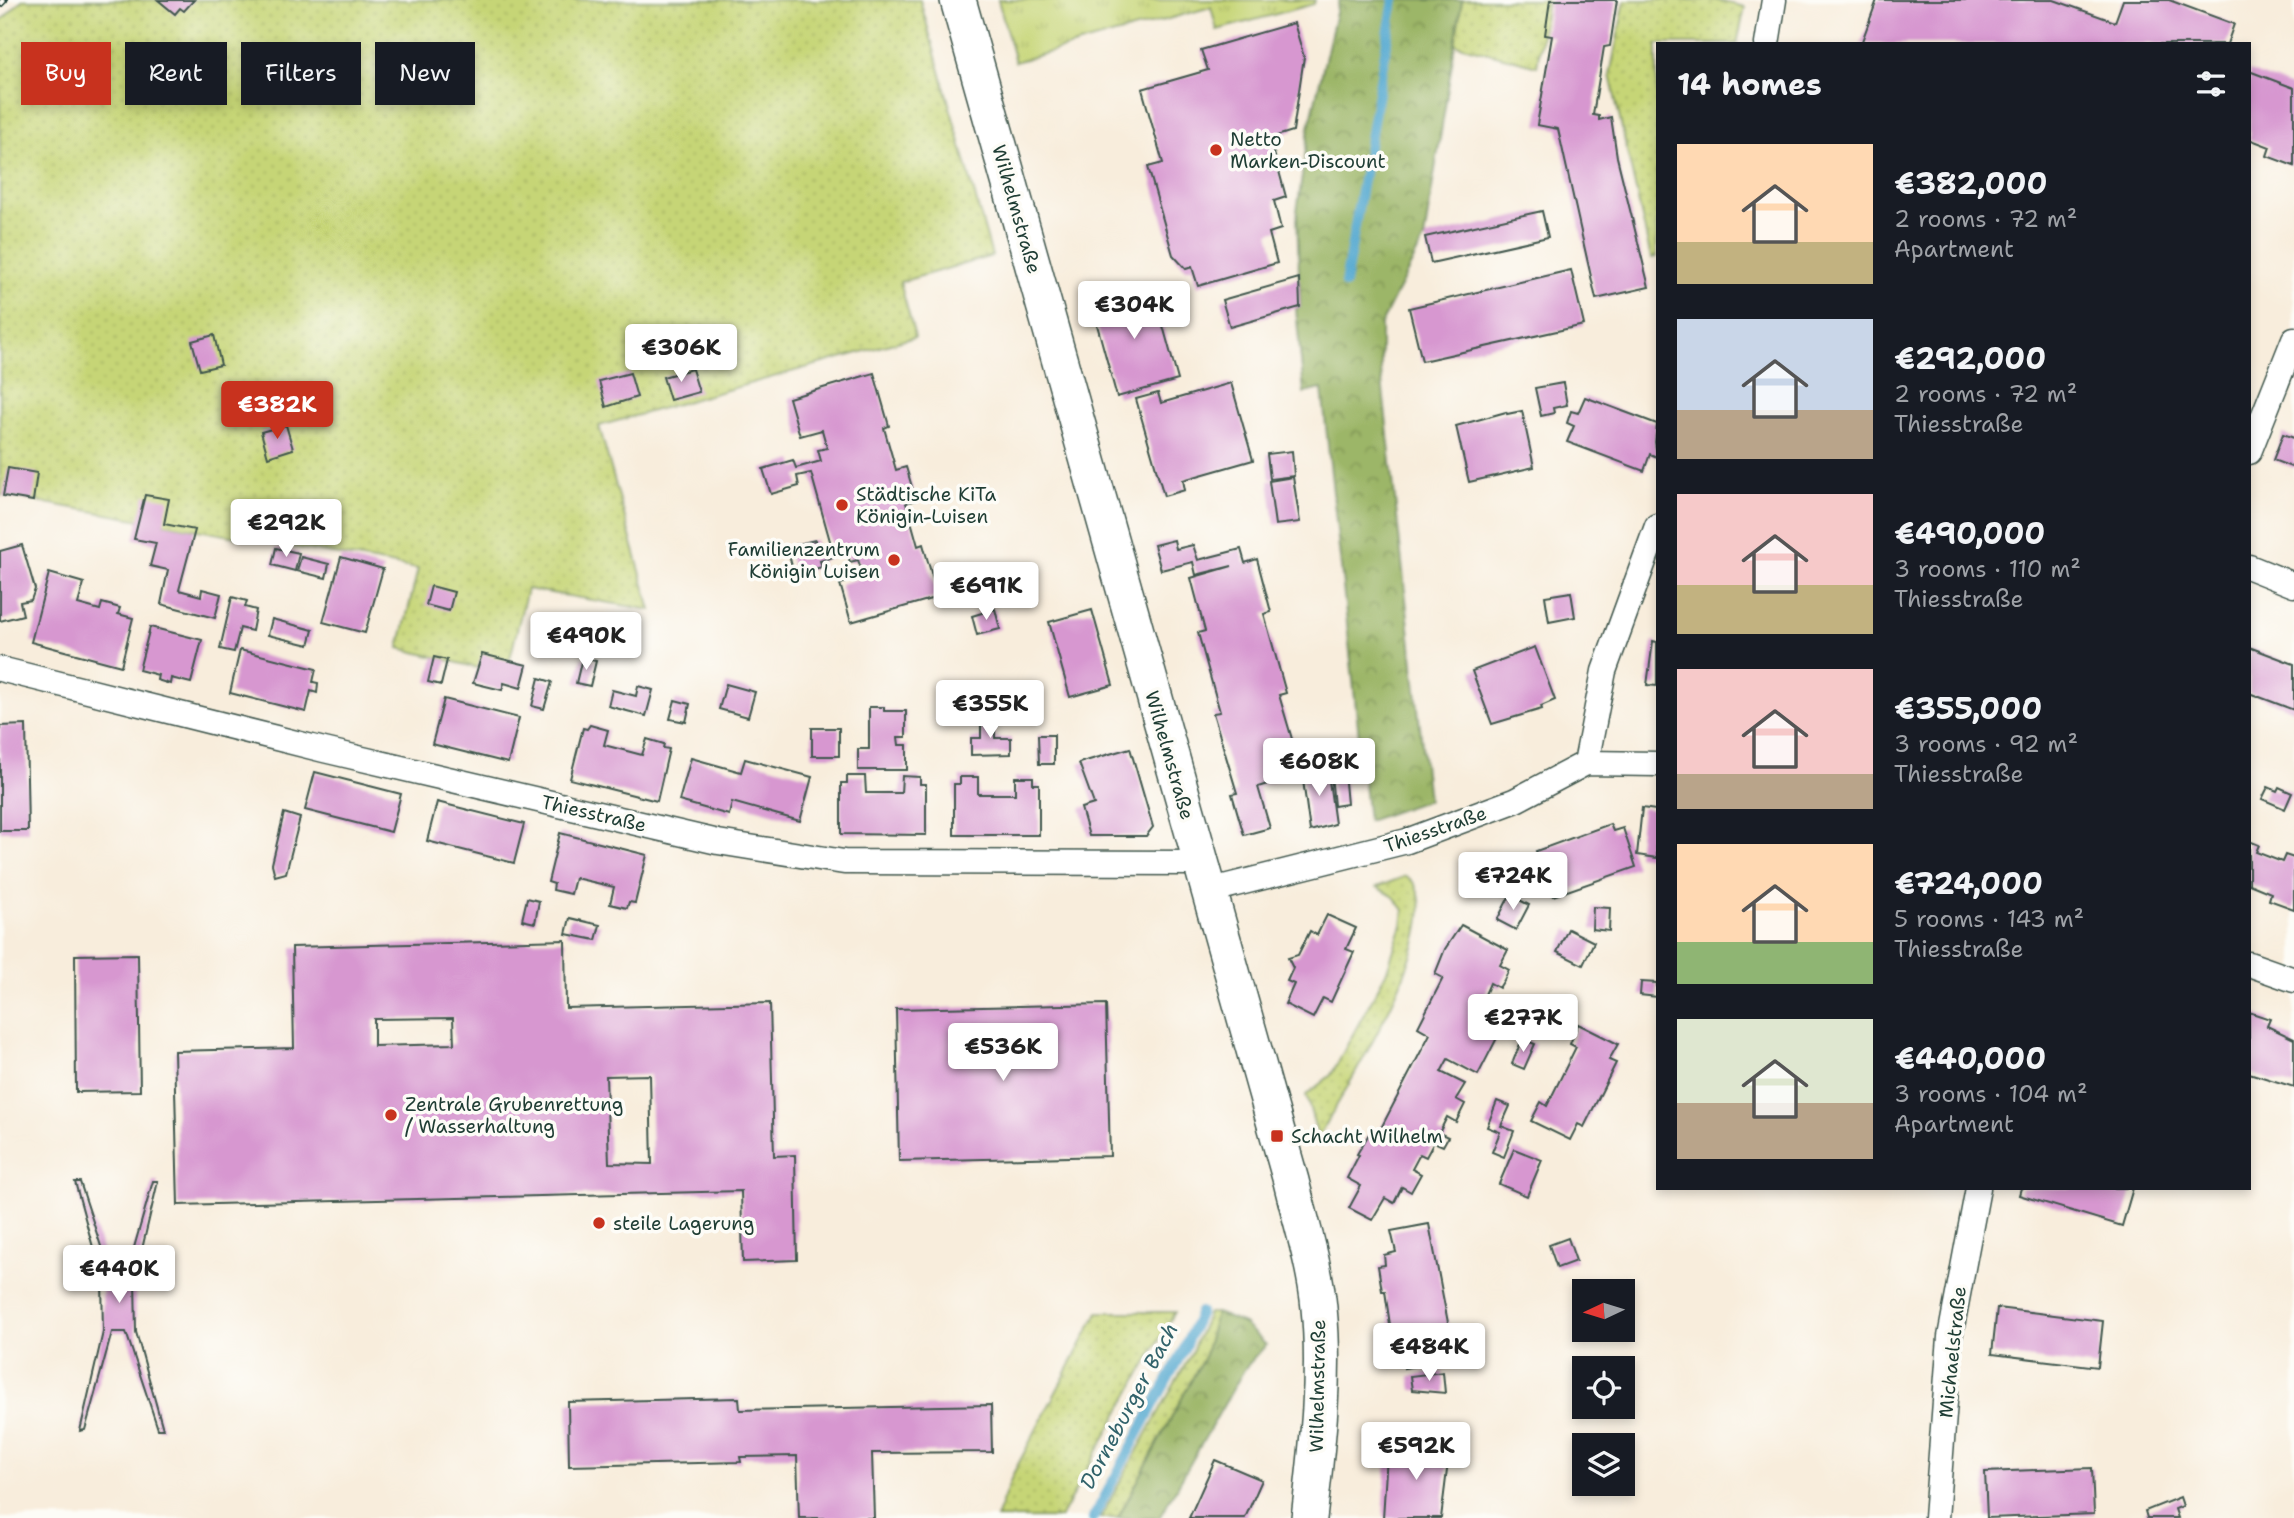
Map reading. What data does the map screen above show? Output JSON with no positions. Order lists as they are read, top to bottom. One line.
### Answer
{"streets":{"street":["Wilhelmstraße","Thiesstraße","Michaelstraße"]},"crossings":[["Wilhelmstraße","Thiesstraße"]],"water":["Dorneburger Bach"],"places":{"other":["Netto Marken-Discount","Städtische KiTa Königin-Luisen","Familienzentrum Königin Luisen","Zentrale Grubenrettung / Wasserhaltung","steile Lagerung"],"transit":["Schacht Wilhelm"]},"north":"left","page":{"chip":["Buy","Rent","Filters","New"],"heading":"14 homes","list":[{"name":"€382,000","note":"2 rooms · 72 m² · Apartment"},{"name":"€292,000","note":"2 rooms · 72 m² · Thiesstraße"},{"name":"€490,000","note":"3 rooms · 110 m² · Thiesstraße"},{"name":"€355,000","note":"3 rooms · 92 m² · Thiesstraße"},{"name":"€724,000","note":"5 rooms · 143 m² · Thiesstraße"},{"name":"€440,000","note":"3 rooms · 104 m² · Apartment"}],"price":["€304K","€306K","€382K","€292K","€691K","€490K","€355K","€608K","€724K","€277K","€536K","€440K","€484K","€592K"]}}
